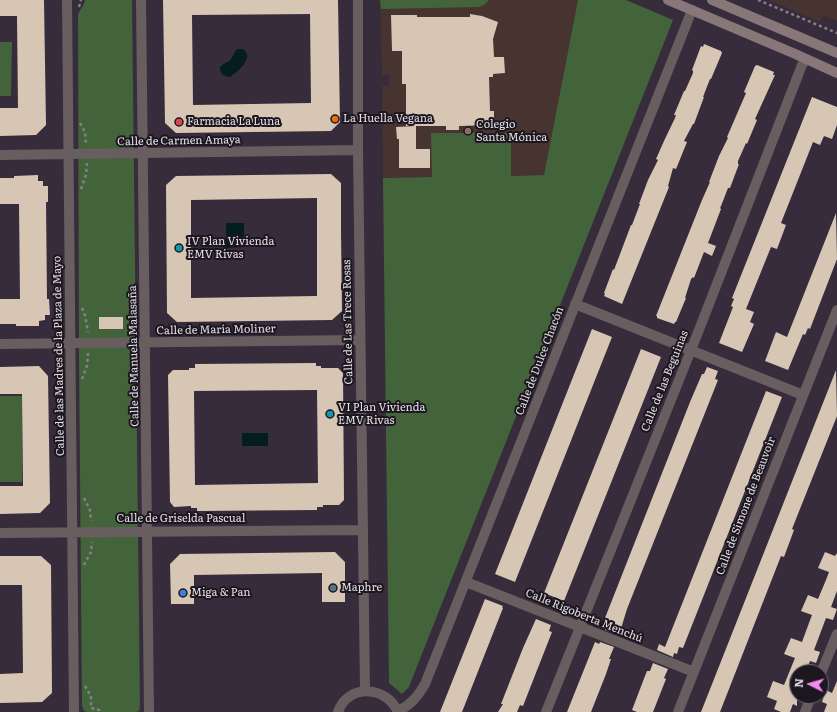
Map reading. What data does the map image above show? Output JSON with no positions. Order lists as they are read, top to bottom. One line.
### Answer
{"streets":{"street":["Calle de Carmen Amaya","Calle de Las Trece Rosas","Calle de María Moliner","Calle de las Madres de la Plaza de Mayo","Calle de Manuela Malasaña","Calle de Dulce Chacón","Calle de las Beguinas","Calle de Simone de Beauvoir","Calle de Griselda Pascual","Calle Rigoberta Menchú"]},"crossings":[["Calle de Carmen Amaya","Calle de Las Trece Rosas"],["Calle de Carmen Amaya","Calle de las Madres de la Plaza de Mayo"],["Calle de Carmen Amaya","Calle de Manuela Malasaña"],["Calle de Las Trece Rosas","Calle de María Moliner"],["Calle de Las Trece Rosas","Calle de Griselda Pascual"],["Calle de María Moliner","Calle de las Madres de la Plaza de Mayo"],["Calle de María Moliner","Calle de Manuela Malasaña"],["Calle de las Madres de la Plaza de Mayo","Calle de Griselda Pascual"],["Calle de Manuela Malasaña","Calle de Griselda Pascual"],["Calle de Dulce Chacón","Calle Rigoberta Menchú"],["Calle de las Beguinas","Calle Rigoberta Menchú"],["Calle de Simone de Beauvoir","Calle Rigoberta Menchú"]],"places":["La Huella Vegana","Farmacia La Luna","Colegio Santa Mónica","IV Plan Vivienda EMV Rivas","VI Plan Vivienda EMV Rivas","Maphre","Miga & Pan"],"north":"left"}
